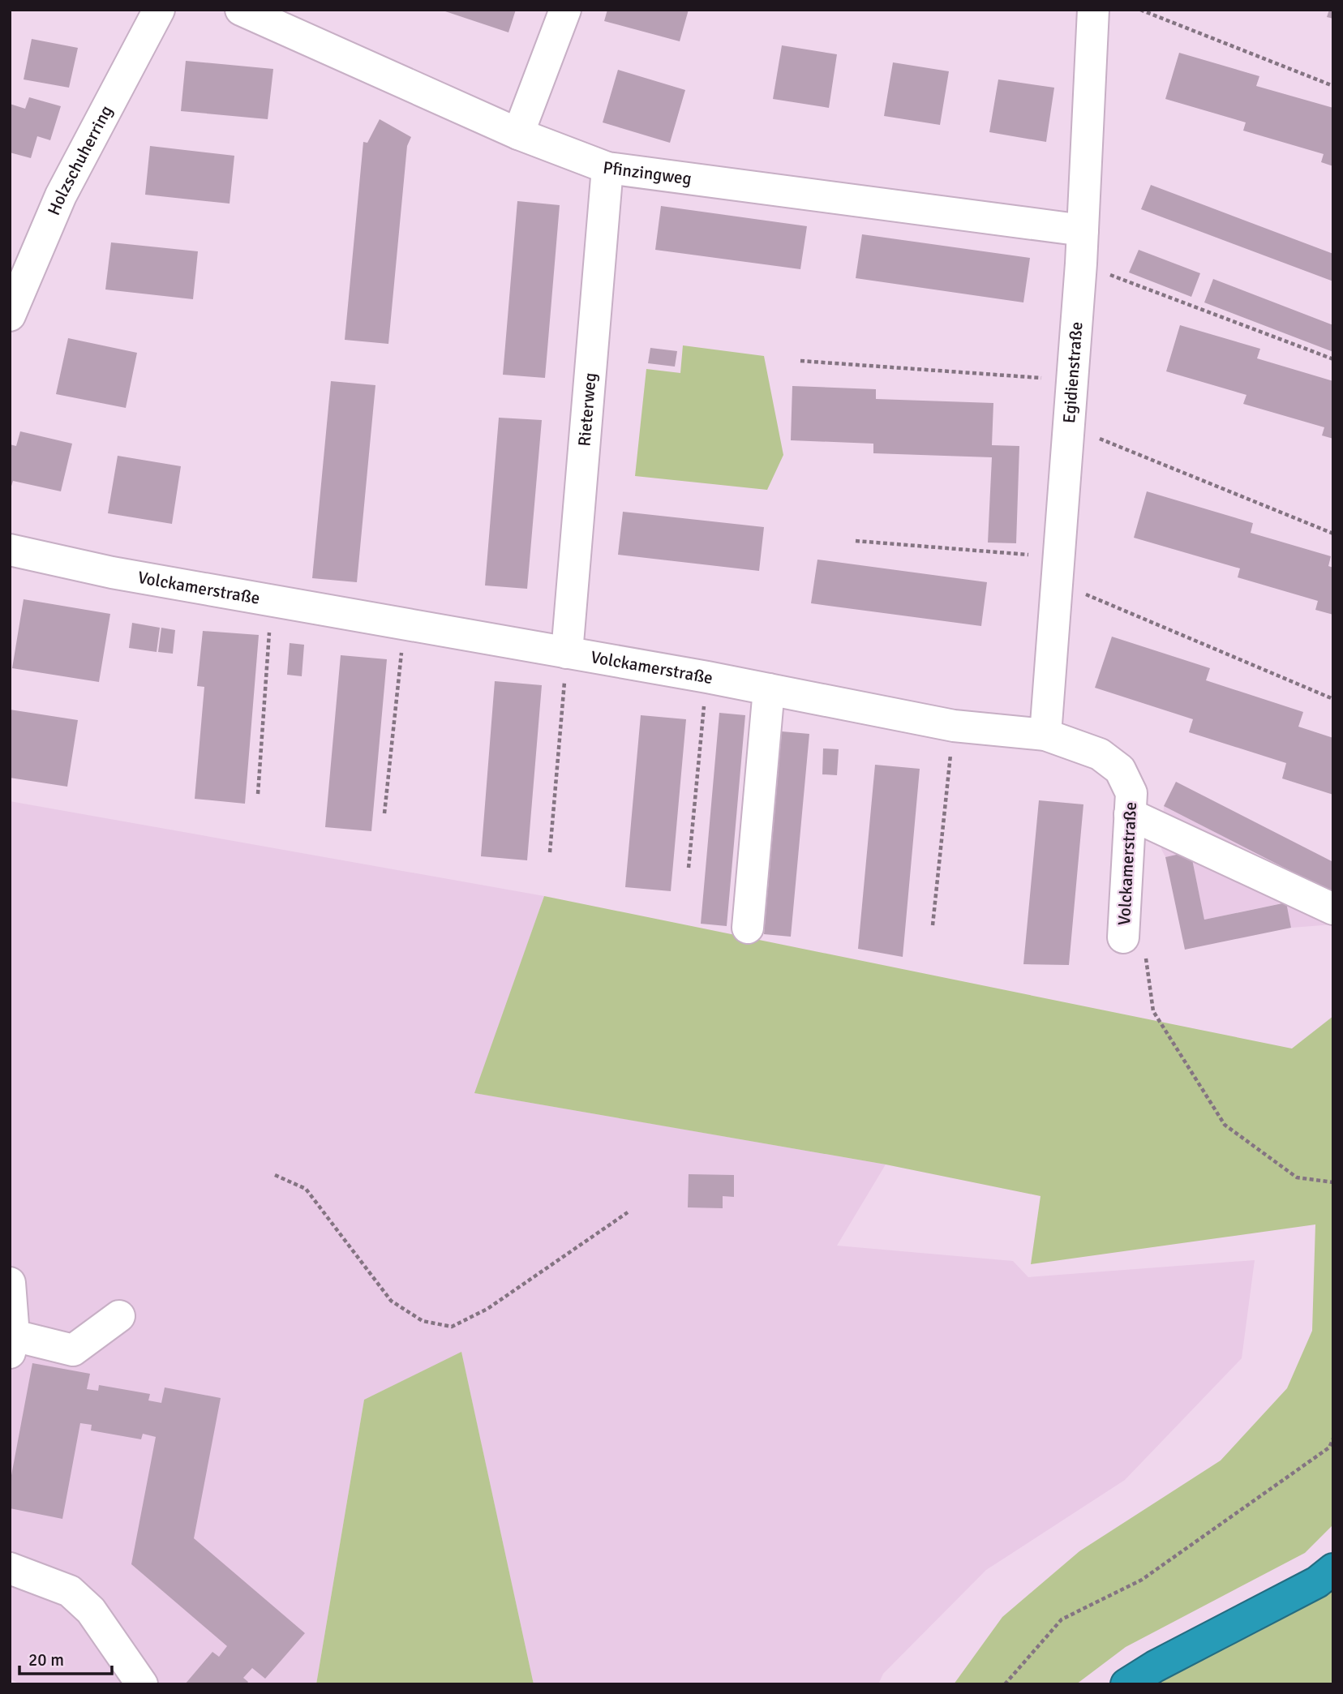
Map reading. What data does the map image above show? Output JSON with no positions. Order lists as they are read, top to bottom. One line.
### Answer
{"streets":{"street":["Holzschuherring","Pfinzingweg","Egidienstraße","Rieterweg","Volckamerstraße"]},"crossings":[["Pfinzingweg","Egidienstraße"],["Pfinzingweg","Rieterweg"],["Egidienstraße","Volckamerstraße"],["Rieterweg","Volckamerstraße"]],"scale_bar":"20 m"}
